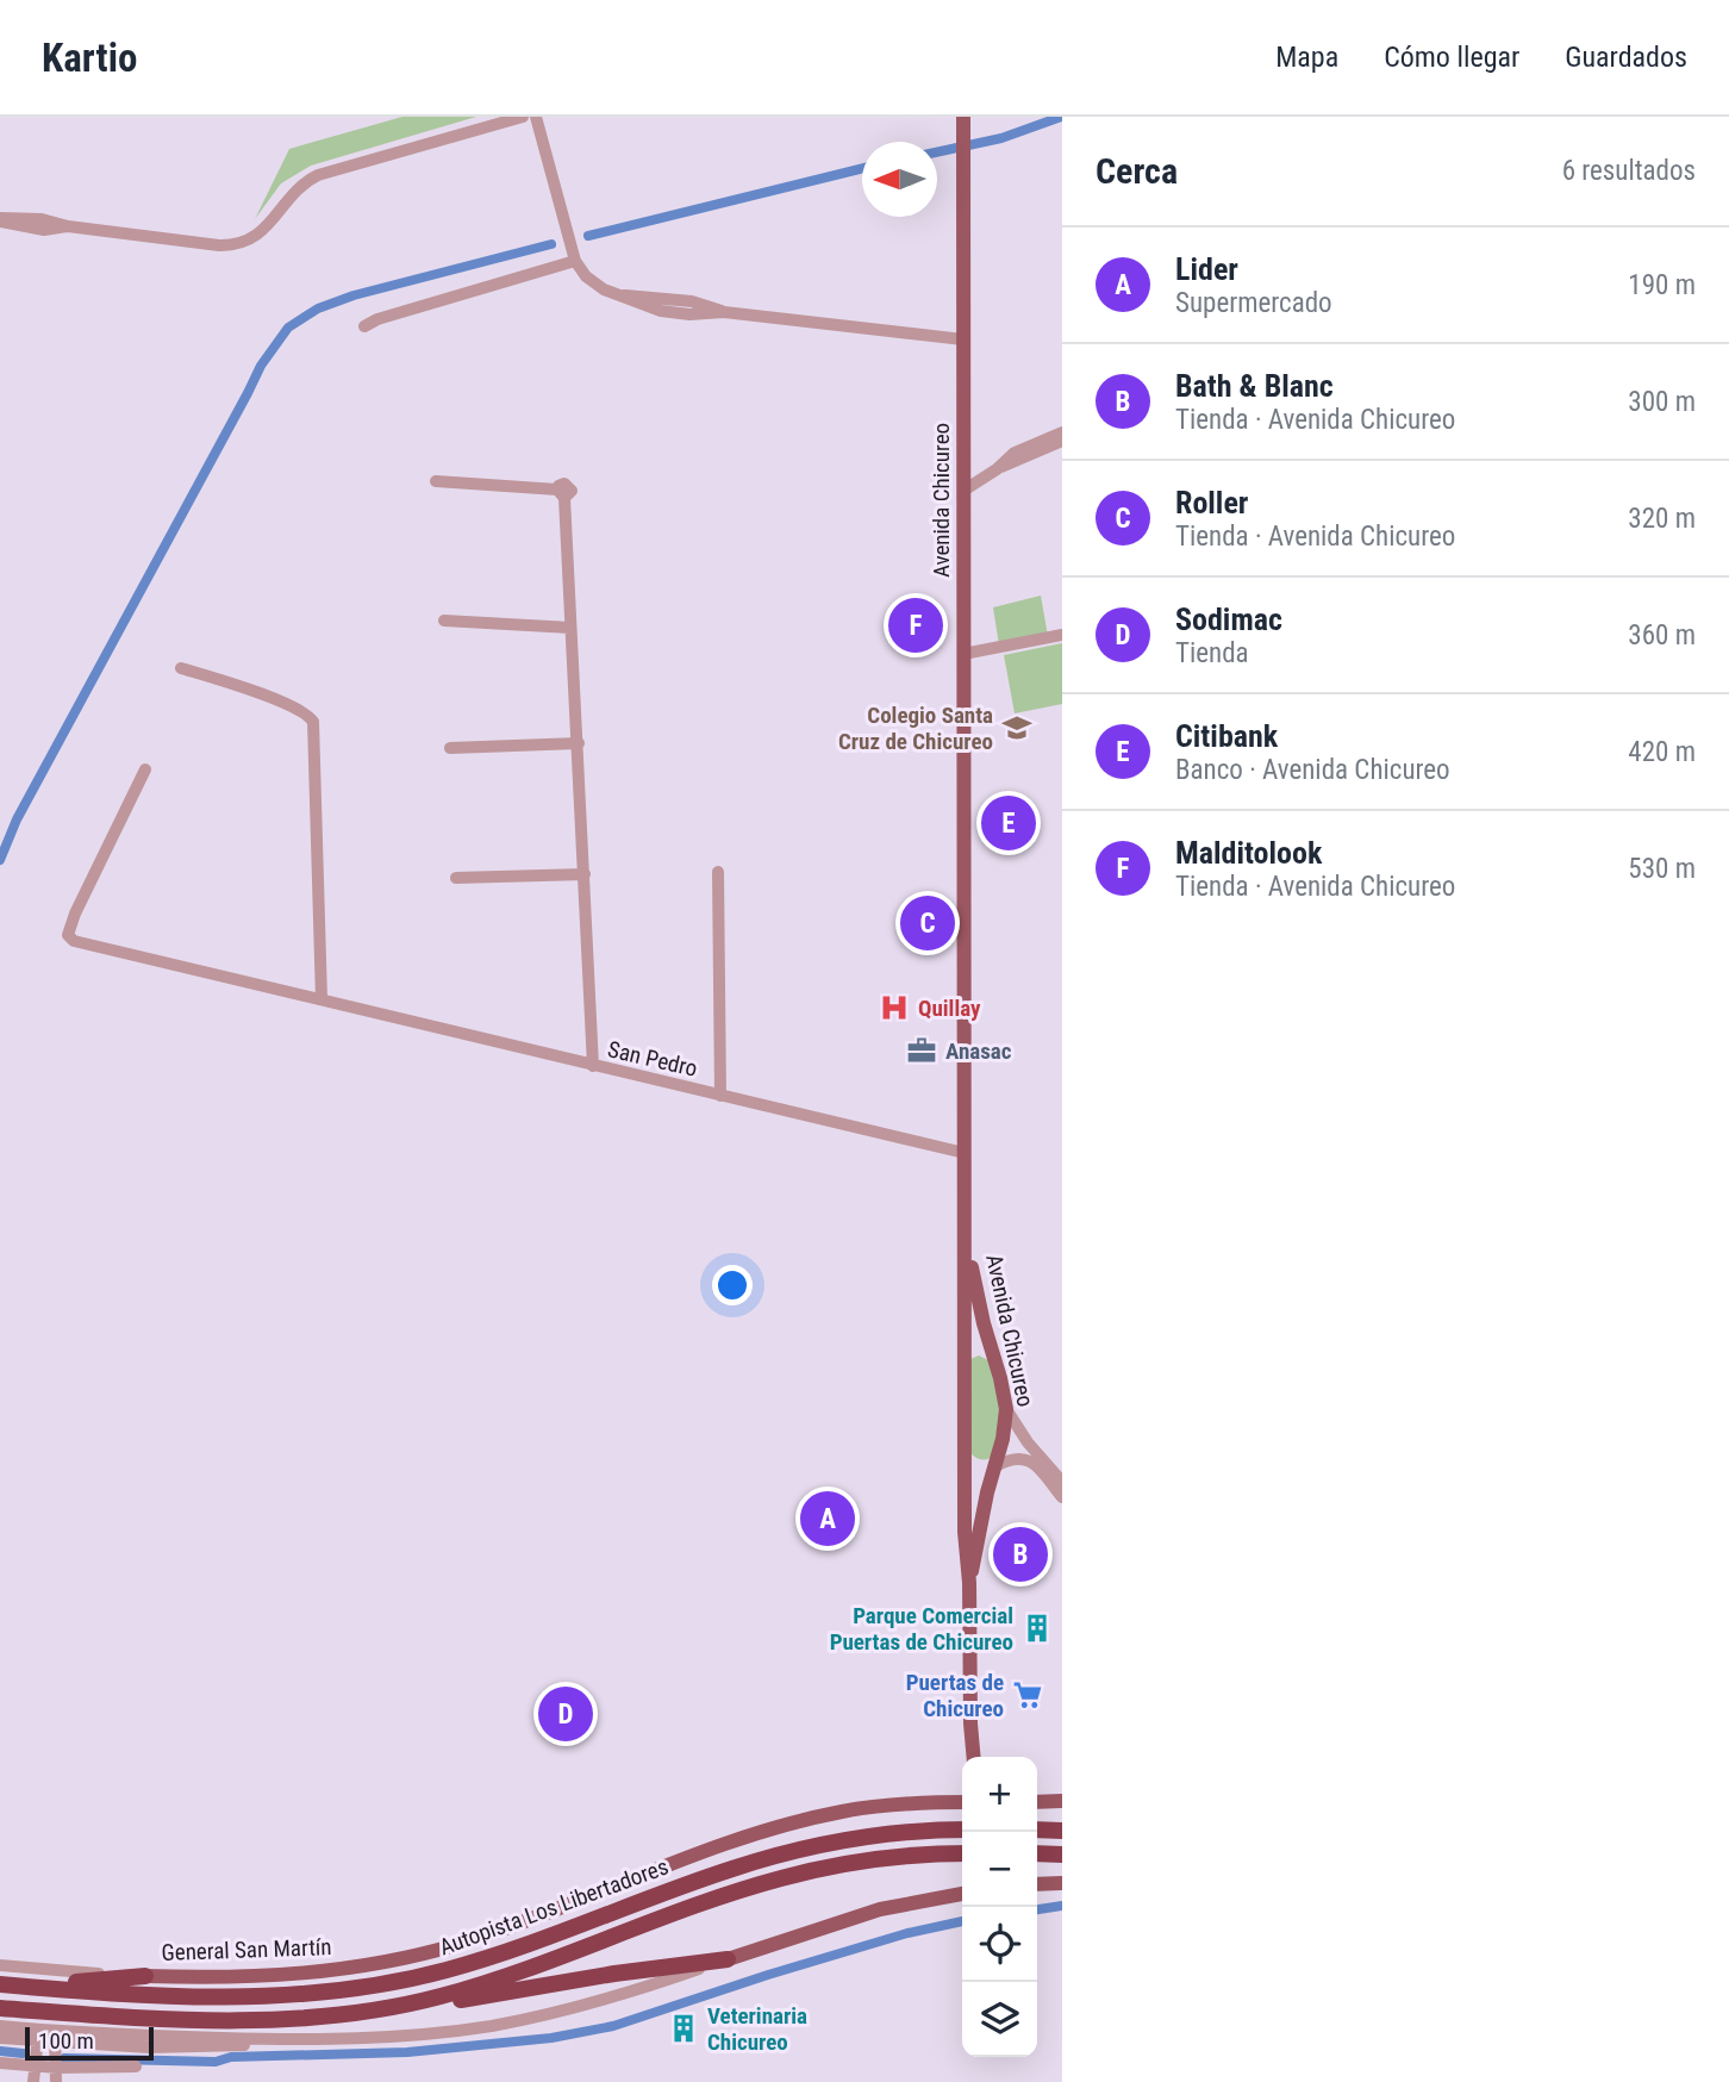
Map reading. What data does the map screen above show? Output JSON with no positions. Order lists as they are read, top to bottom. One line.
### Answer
{"streets":{"highway":["Autopista Los Libertadores"],"main road":["Avenida Chicureo","General San Martín"],"street":["San Pedro"]},"crossings":[["Avenida Chicureo","San Pedro"]],"places":{"school or university":["Colegio Santa Cruz de Chicureo"],"hospital":["Quillay"],"office":["Anasac"],"building":["Parque Comercial Puertas de Chicureo","Veterinaria Chicureo"],"supermarket":["Puertas de Chicureo"]},"scale_bar":"100 m","north":"left","page":{"header":"Kartio","nav":["Mapa","Cómo llegar","Guardados"],"heading":["Cerca","6 resultados"],"list":[{"mark":"A","name":"Lider","note":"Supermercado","value":"190 m"},{"mark":"B","name":"Bath & Blanc","note":"Tienda · Avenida Chicureo","value":"300 m"},{"mark":"C","name":"Roller","note":"Tienda · Avenida Chicureo","value":"320 m"},{"mark":"D","name":"Sodimac","note":"Tienda","value":"360 m"},{"mark":"E","name":"Citibank","note":"Banco · Avenida Chicureo","value":"420 m"},{"mark":"F","name":"Malditolook","note":"Tienda · Avenida Chicureo","value":"530 m"}],"pins":["F","E","C","A","B","D"],"map_buttons":["+","−"],"scale":"100 m"}}
